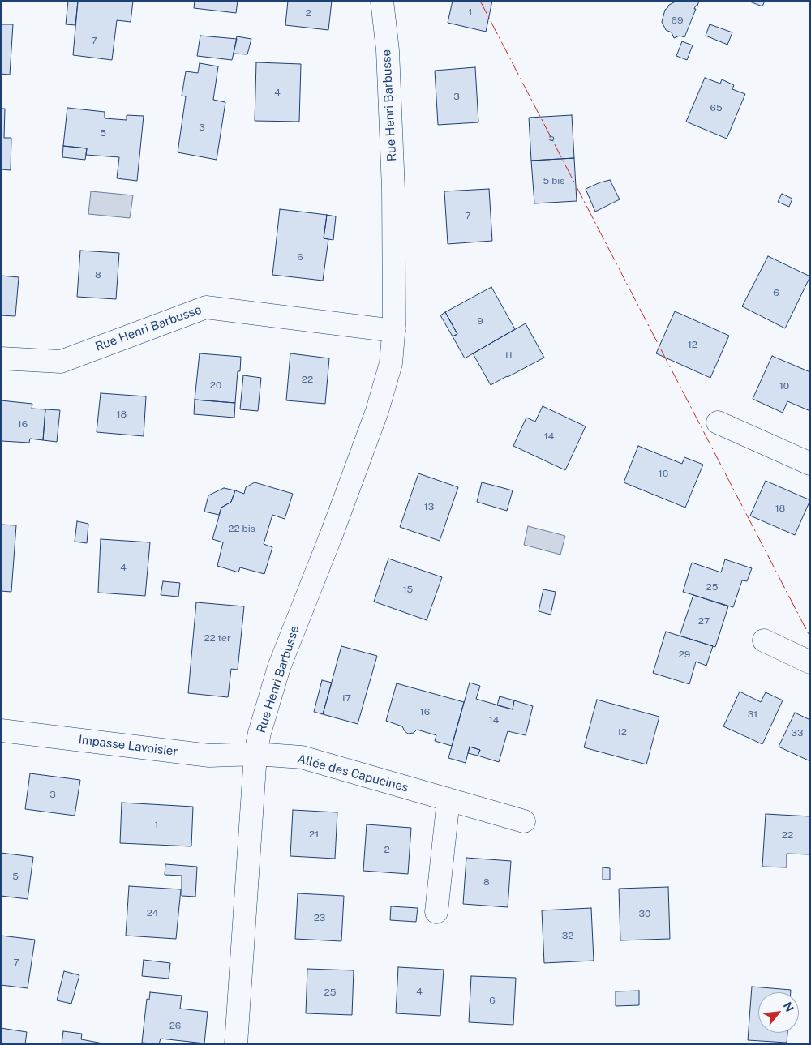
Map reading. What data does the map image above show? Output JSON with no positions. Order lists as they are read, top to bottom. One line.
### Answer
{"streets":{"street":["Rue Henri Barbusse","Impasse Lavoisier","Allée des Capucines"]},"crossings":[["Rue Henri Barbusse","Impasse Lavoisier"],["Rue Henri Barbusse","Allée des Capucines"],["Impasse Lavoisier","Allée des Capucines"]],"house_numbers":["1","2","69","7","4","3","65","3","5","5","5 bis","7","6","8","6","9","12","11","22","20","10","18","16","14","16","13","18","22 bis","4","25","15","27","22 ter","29","17","16","31","14","12","33","3","1","21","22","2","5","8","24","30","23","32","7","4","25","6","26"],"north":"top right"}
